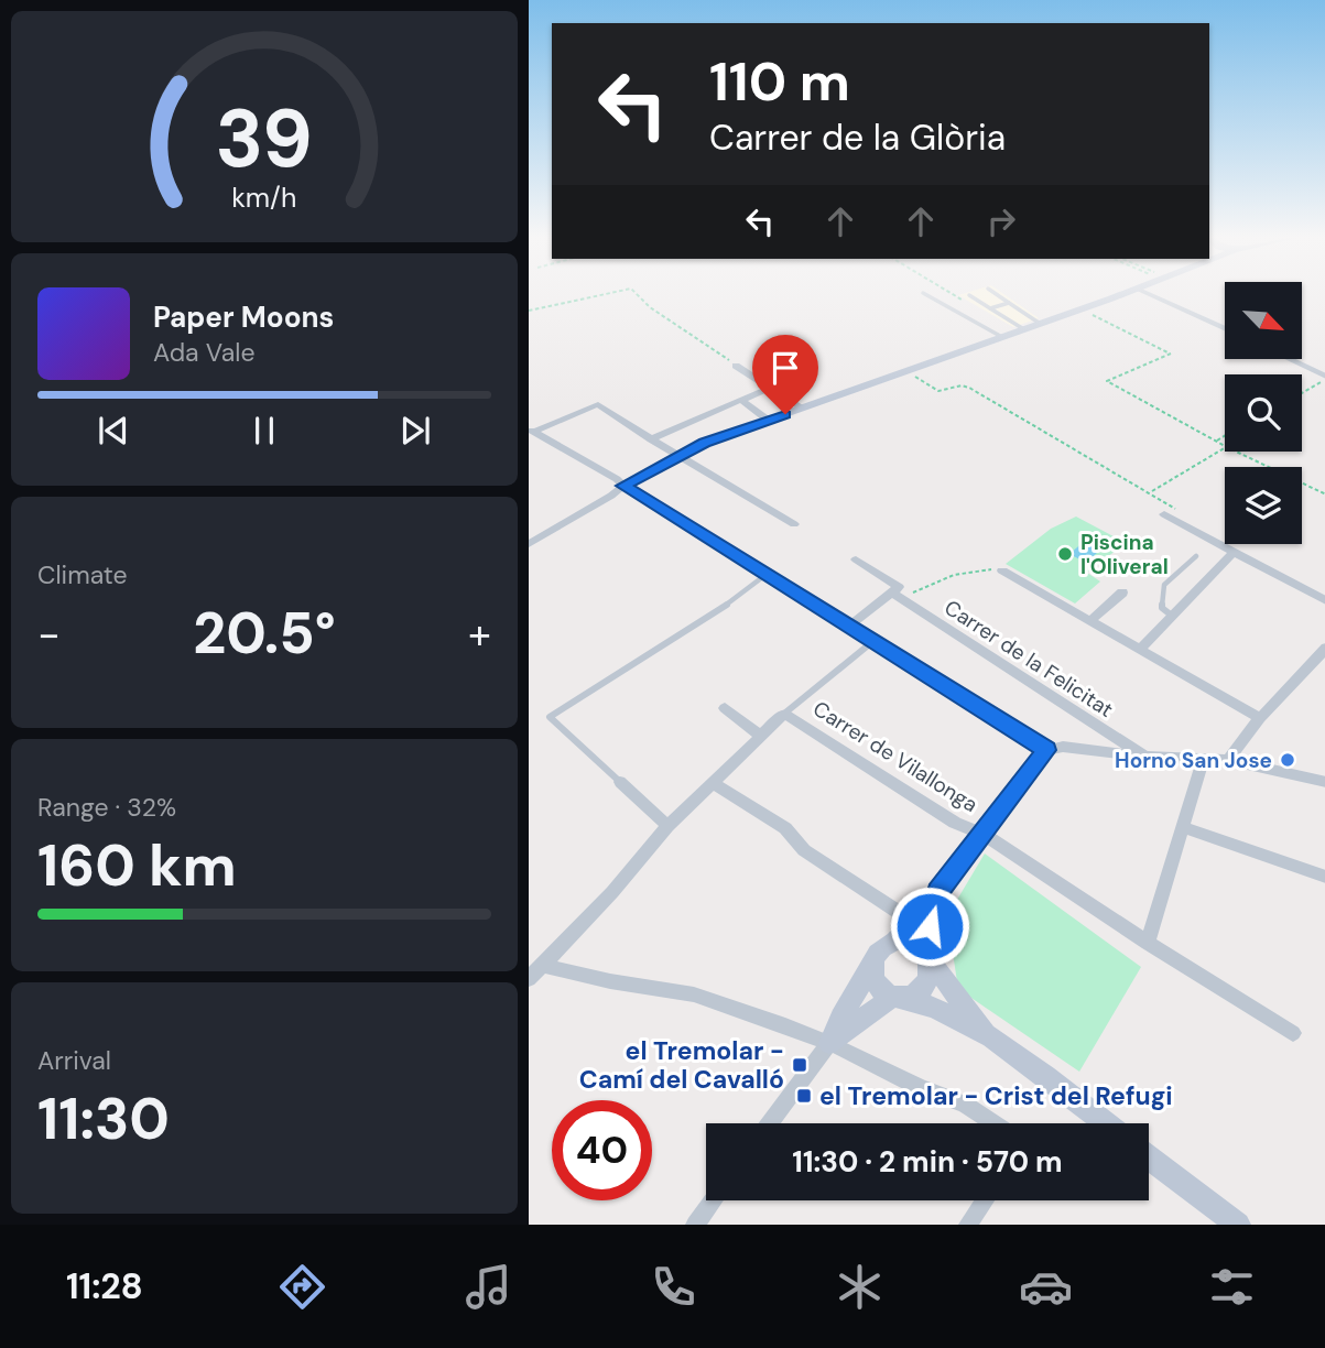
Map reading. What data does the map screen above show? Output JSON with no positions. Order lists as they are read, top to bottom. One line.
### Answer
{"streets":{"street":["Carrer de la Felicitat","Carrer de Vilallonga"]},"places":{"other":["Piscina l'Oliveral","Horno San Jose"],"transit":["el Tremolar - Camí del Cavalló","el Tremolar - Crist del Refugi"]},"north":"bottom right","page":{"turn":["110 m","Carrer de la Glòria"],"song":["Paper Moons","Ada Vale"],"tile":["Climate",["Range · 32%","160 km"],["Arrival","11:30"]],"heat":["−","20.5°","+"],"limit":"40","trip":"11:30 · 2 min · 570 m","tabs":"11:28","gauge":["39","km/h"]}}
